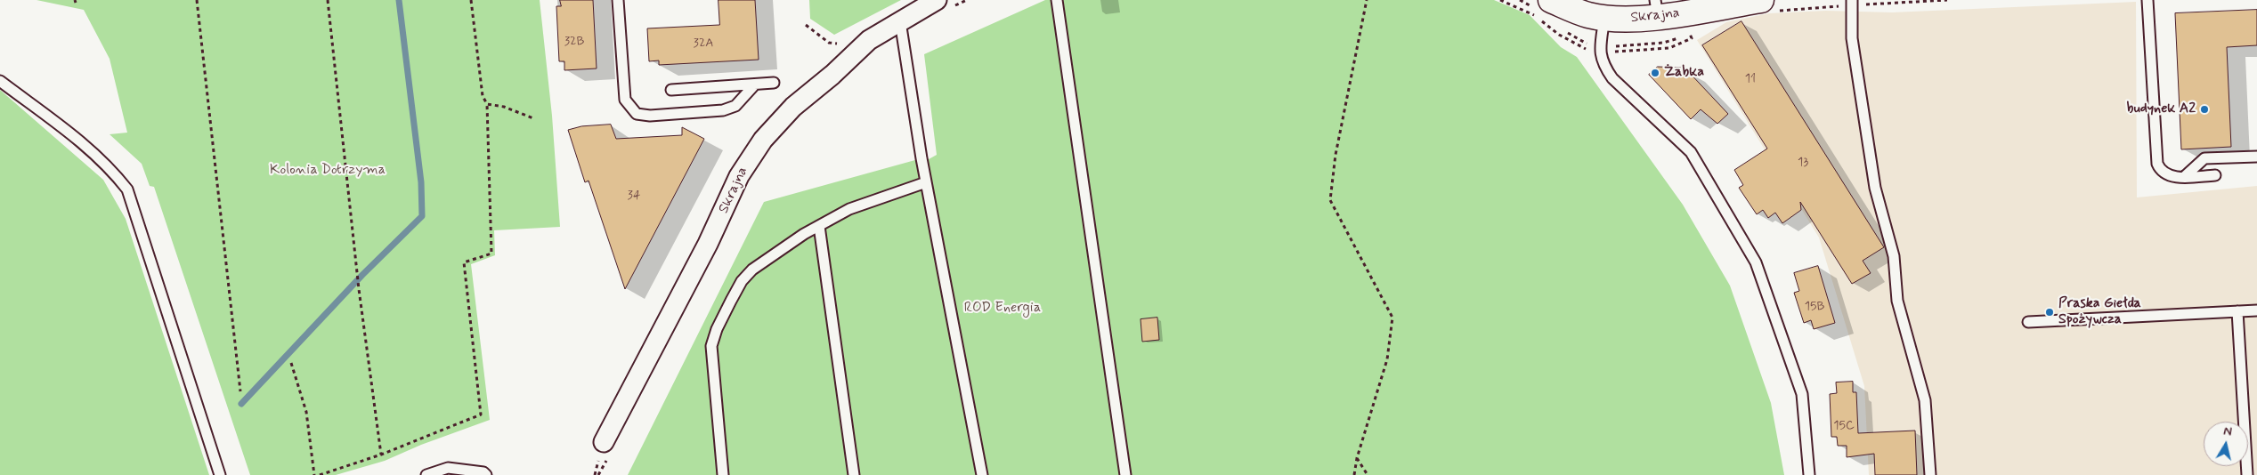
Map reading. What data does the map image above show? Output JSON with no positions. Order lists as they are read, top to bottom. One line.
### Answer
{"streets":{"street":["Skrajna"]},"parks":["Kolonia Dotrzyma","ROD Energia"],"places":["Żabka","budynek A2","Praska Giełda Spożywcza"],"house_numbers":["32B","32A","11","13","34","15B","15C"],"north":"top"}
